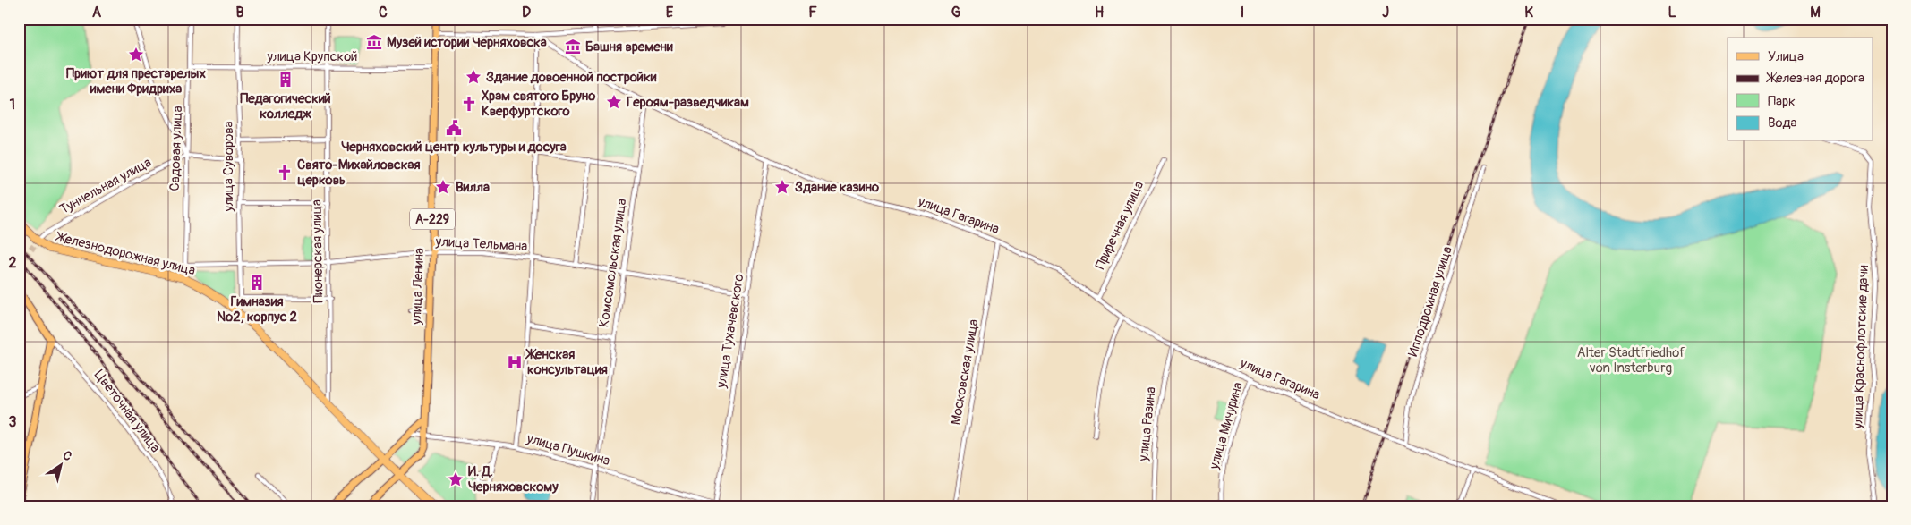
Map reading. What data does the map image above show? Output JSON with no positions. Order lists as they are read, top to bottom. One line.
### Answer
{"streets":{"highway":["Железнодорожная улица"],"main road":["А-229","улица Ленина"],"street":["улица Крупской","Садовая улица","улица Суворова","Туннельная улица","улица Гагарина","Приречная улица","улица Тельмана","Пионерская улица","Комсомольская улица","Ипподромная улица","улица Тухачевского","улица Краснофлотские дачи","Московская улица","Цветочная улица","улица Разина","улица Мичурина","улица Пушкина"]},"crossings":[["улица Крупской","Садовая улица"],["улица Крупской","улица Суворова"],["улица Крупской","Пионерская улица"],["улица Крупской","улица Ленина"],["Садовая улица","Туннельная улица"],["Садовая улица","улица Тельмана"],["Садовая улица","Железнодорожная улица"],["улица Суворова","Туннельная улица"],["улица Суворова","улица Тельмана"],["улица Суворова","Железнодорожная улица"],["Туннельная улица","Железнодорожная улица"],["улица Гагарина","Приречная улица"],["улица Гагарина","Комсомольская улица"],["улица Гагарина","Ипподромная улица"],["улица Гагарина","улица Тухачевского"],["улица Гагарина","Московская улица"],["улица Гагарина","улица Разина"],["улица Гагарина","улица Мичурина"],["улица Тельмана","Пионерская улица"],["улица Тельмана","Комсомольская улица"],["улица Тельмана","улица Ленина"],["улица Тельмана","улица Тухачевского"],["Пионерская улица","Железнодорожная улица"],["Железнодорожная улица","улица Ленина"],["Комсомольская улица","улица Пушкина"],["улица Ленина","улица Пушкина"],["улица Тухачевского","улица Пушкина"]],"parks":["Alter Stadtfriedhof von Insterburg"],"places":{"museum":["Музей истории Черняховска","Башня времени"],"place":["Приют для престарелых имени Фридриха","Здание довоенной постройки","Героям-разведчикам","Вилла","Здание казино","И. Д. Черняховскому"],"building":["Педагогический колледж","Гимназия №2, корпус 2"],"church":["Храм святого Бруно Кверфуртского","Свято-Михайловская церковь"],"public building":["Черняховский центр культуры и досуга"],"hospital":["Женская консультация"]},"legend":["Улица","Железная дорога","Парк","Вода"],"north":"top right","grid":{"columns":["A","B","C","D","E","F","G","H","I","J","K","L","M"],"rows":["1","2","3"]}}
